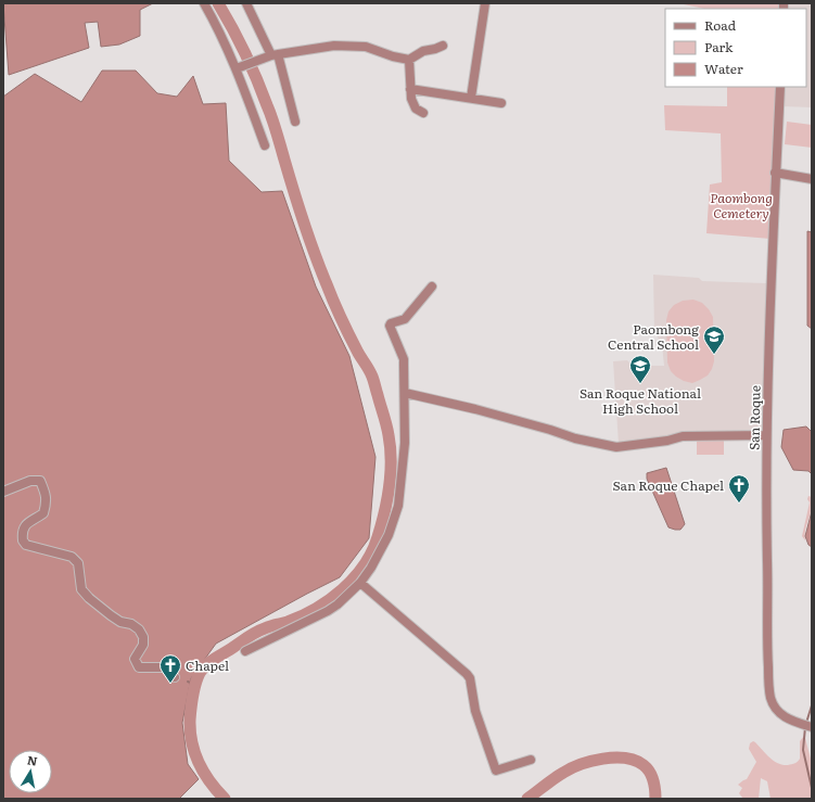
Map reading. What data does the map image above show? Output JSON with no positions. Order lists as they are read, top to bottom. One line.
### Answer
{"streets":{"street":["San Roque"]},"parks":["Paombong Cemetery"],"places":{"school or university":["Paombong Central School","San Roque National High School"],"church":["San Roque Chapel","Chapel"]},"legend":["Road","Park","Water"],"north":"top"}
